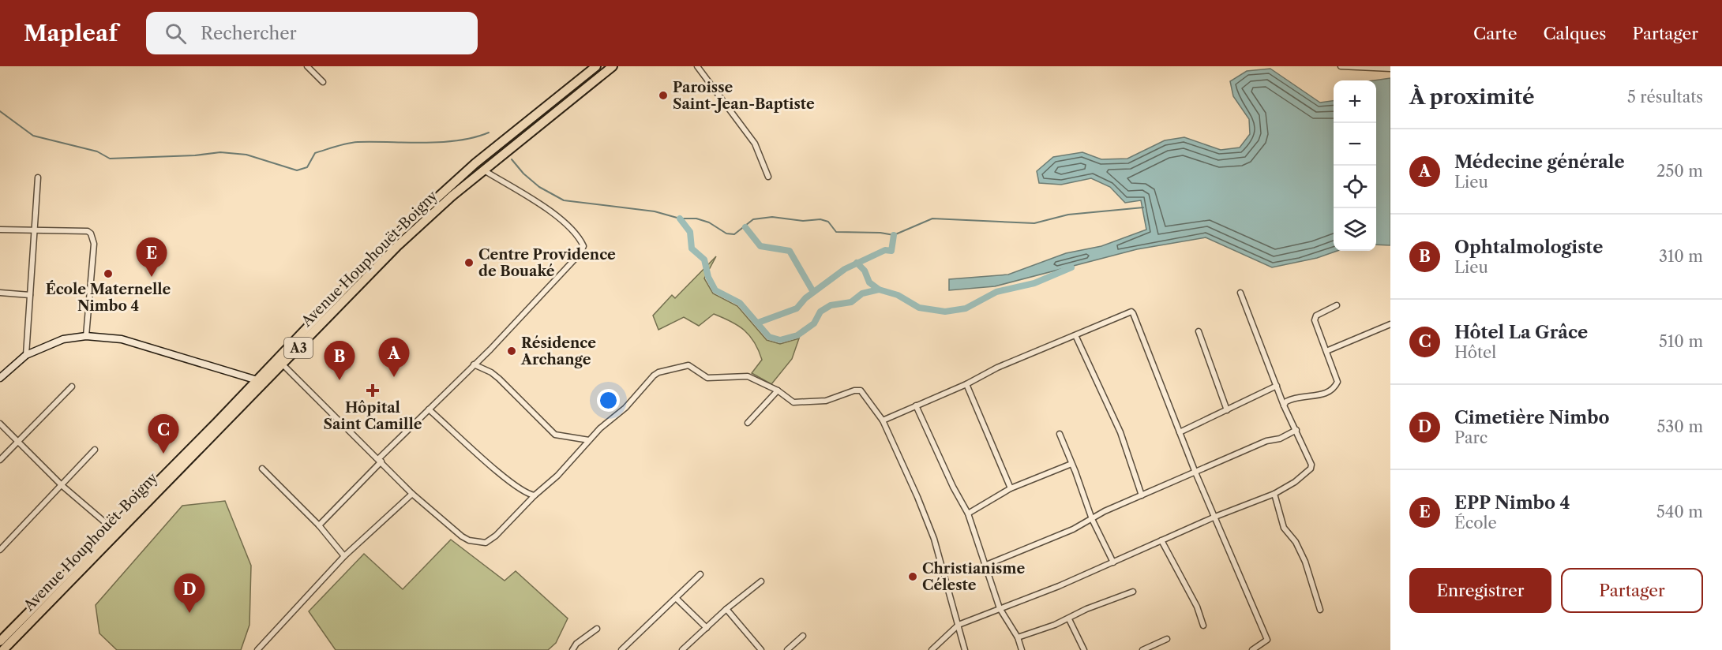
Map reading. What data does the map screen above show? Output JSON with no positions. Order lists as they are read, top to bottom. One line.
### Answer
{"streets":{"highway":["Avenue Houphouët-Boigny","A3"]},"places":{"other":["Paroisse Saint-Jean-Baptiste","Centre Providence de Bouaké","École Maternelle Nimbo 4","Résidence Archange","Christianisme Céleste"],"health":["Hôpital Saint Camille"]},"page":{"header":"Mapleaf","search":"Rechercher","nav":["Carte","Calques","Partager"],"heading":["À proximité","5 résultats"],"map_buttons":["+","−"],"list":[{"mark":"A","name":"Médecine générale","note":"Lieu","value":"250 m"},{"mark":"B","name":"Ophtalmologiste","note":"Lieu","value":"310 m"},{"mark":"C","name":"Hôtel La Grâce","note":"Hôtel","value":"510 m"},{"mark":"D","name":"Cimetière Nimbo","note":"Parc","value":"530 m"},{"mark":"E","name":"EPP Nimbo 4","note":"École","value":"540 m"}],"pins":["E","A","B","C","D"],"buttons":["Enregistrer","Partager"]}}
